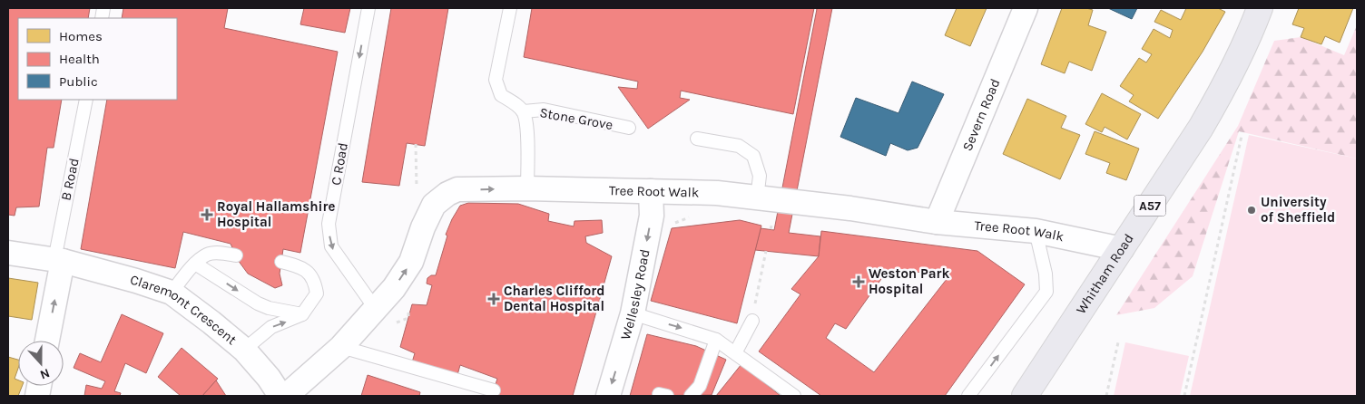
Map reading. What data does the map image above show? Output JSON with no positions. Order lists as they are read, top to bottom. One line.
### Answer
{"streets":{"main road":["A57","Whitham Road"],"street":["Severn Road","Tree Root Walk","Wellesley Road","Claremont Crescent"],"lane":["Stone Grove","C Road","B Road"]},"crossings":[["Severn Road","Tree Root Walk"],["Stone Grove","Tree Root Walk"],["C Road","Tree Root Walk"],["B Road","Claremont Crescent"],["Tree Root Walk","Whitham Road"],["Tree Root Walk","Wellesley Road"]],"one_way":["C Road","Wellesley Road"],"places":{"other":["University of Sheffield"],"health":["Royal Hallamshire Hospital","Weston Park Hospital","Charles Clifford Dental Hospital"]},"legend":["Homes","Health","Public"],"north":"bottom"}
